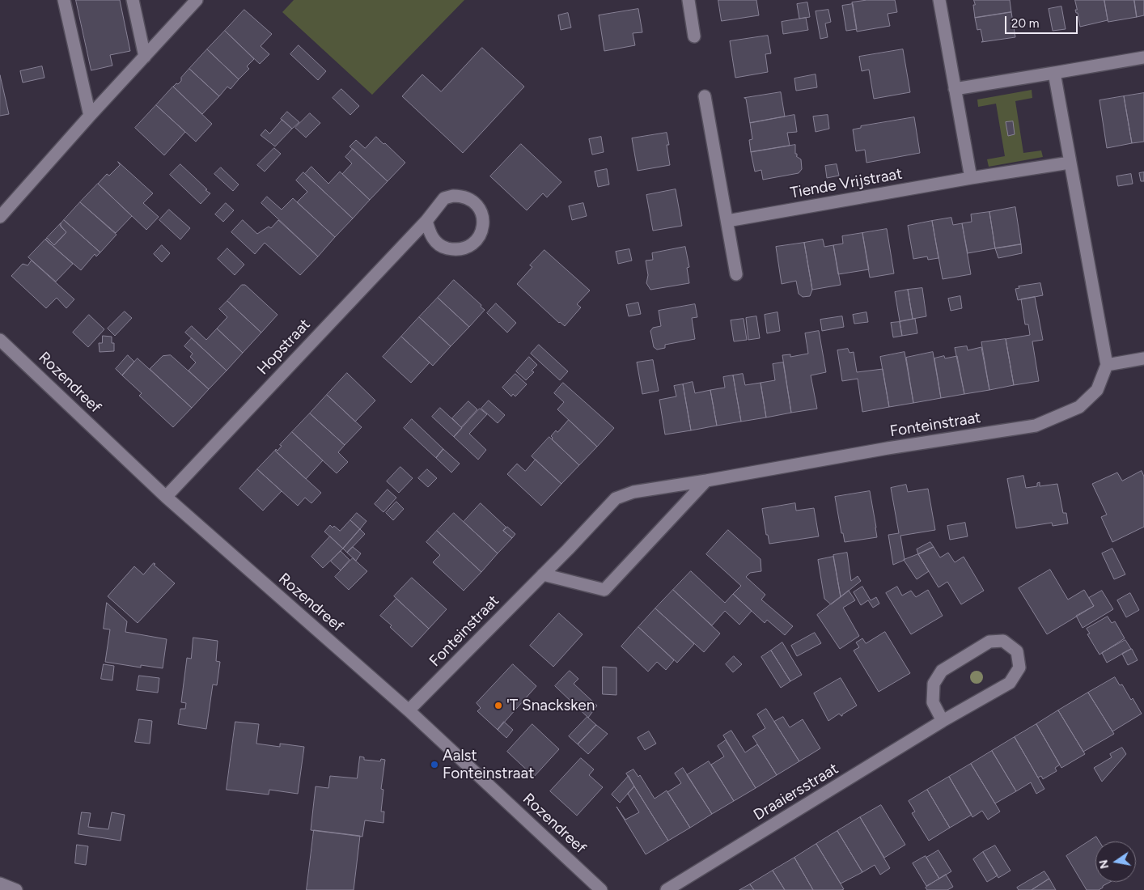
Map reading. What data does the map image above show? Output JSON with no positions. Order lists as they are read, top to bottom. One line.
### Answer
{"streets":{"street":["Tiende Vrijstraat","Hopstraat","Rozendreef","Fonteinstraat","Draaiersstraat"]},"crossings":[["Hopstraat","Rozendreef"],["Rozendreef","Fonteinstraat"]],"places":["'T Snacksken","Aalst Fonteinstraat"],"scale_bar":"20 m","north":"left"}
